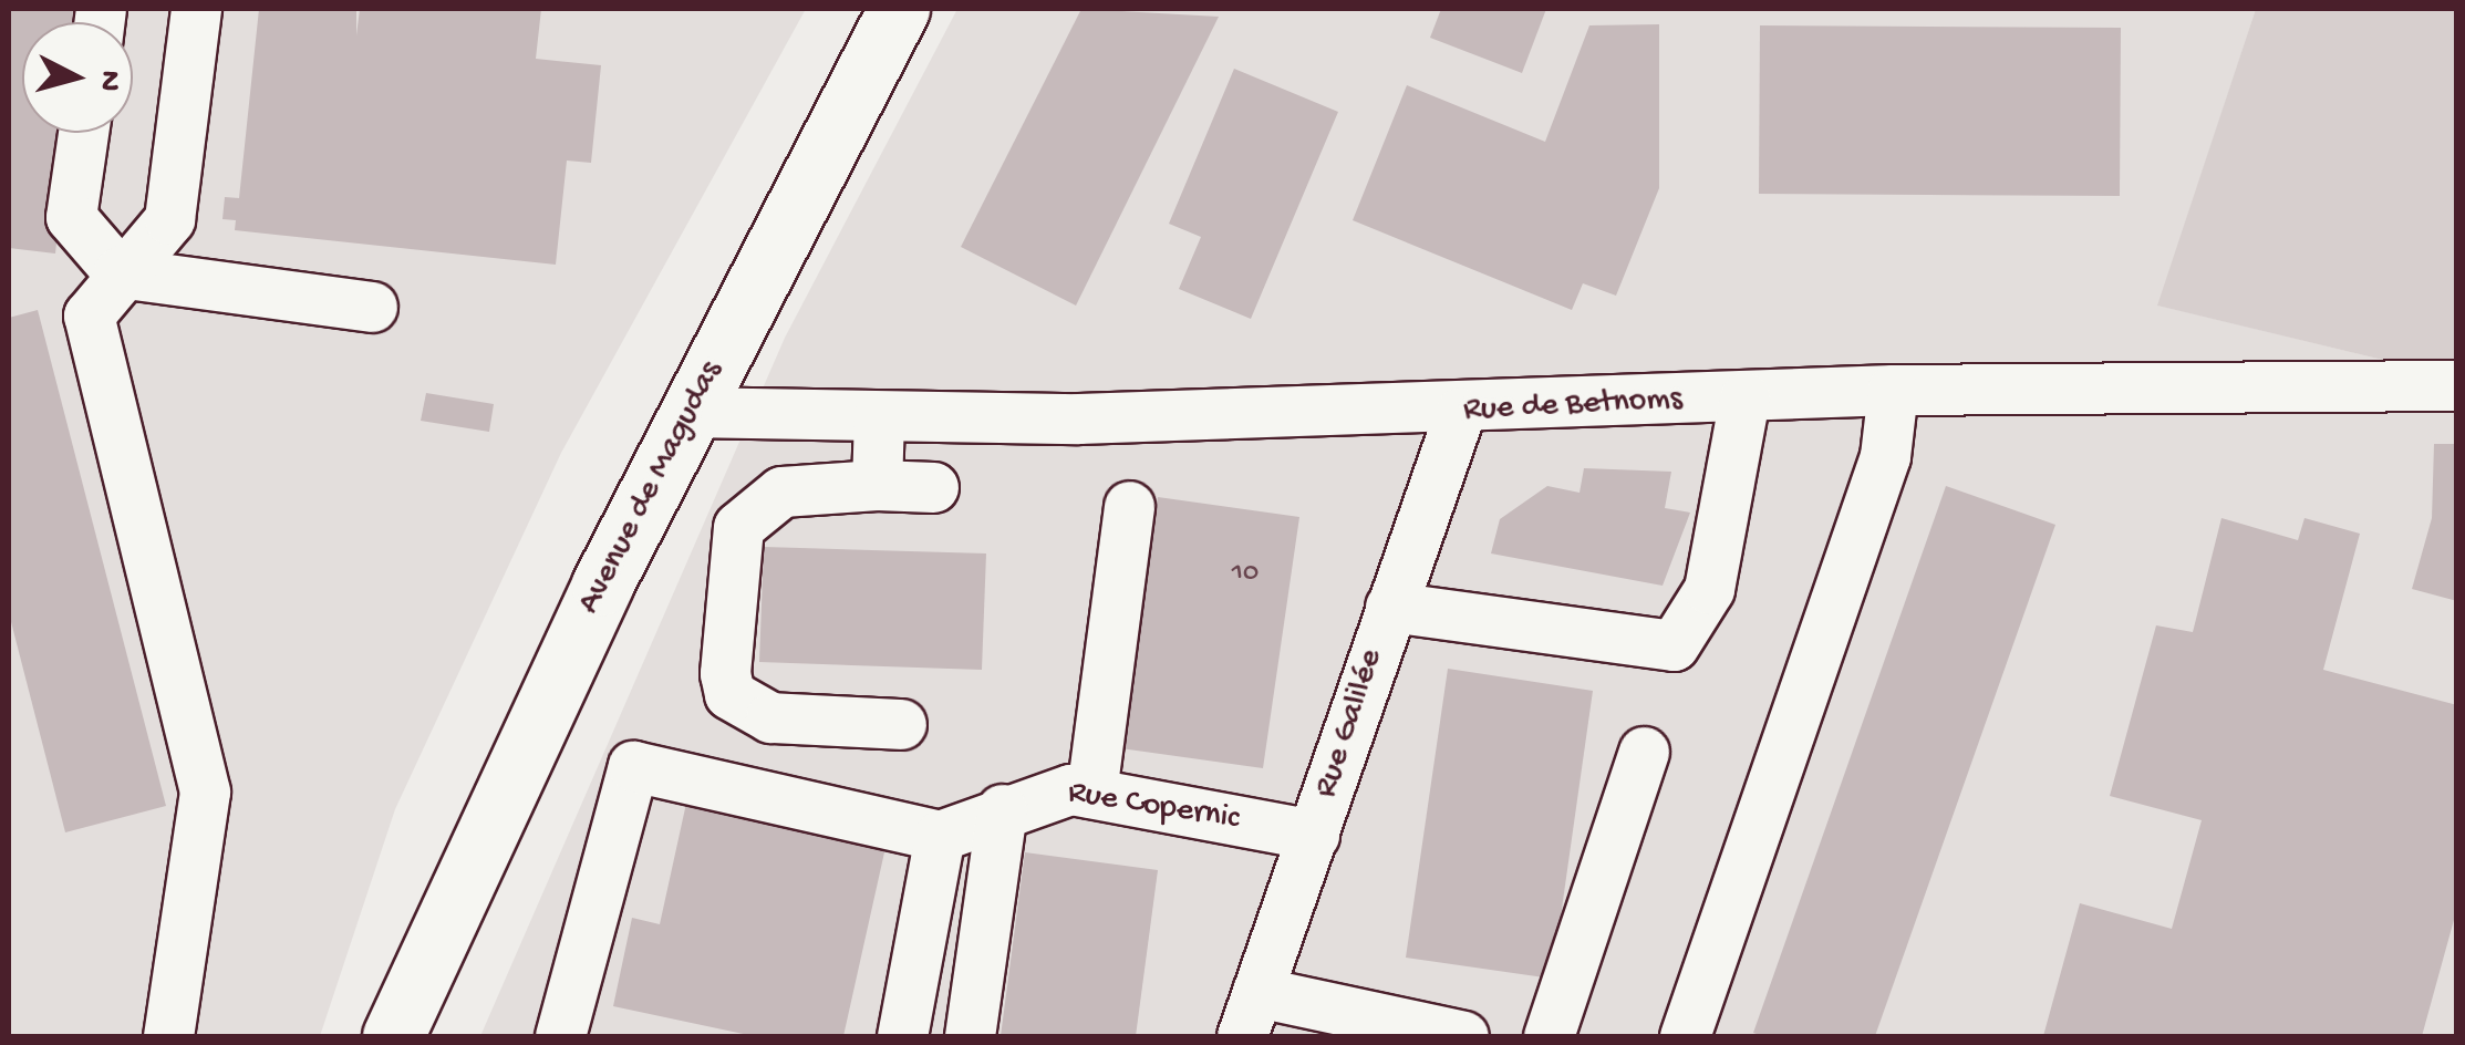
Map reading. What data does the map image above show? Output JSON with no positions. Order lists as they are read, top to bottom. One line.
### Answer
{"streets":{"main road":["Avenue de Magudas"],"street":["Rue de Betnoms","Rue Galilée","Rue Copernic"]},"crossings":[["Rue de Betnoms","Avenue de Magudas"],["Rue de Betnoms","Rue Galilée"],["Rue Galilée","Rue Copernic"]],"house_numbers":["10"],"north":"right"}
